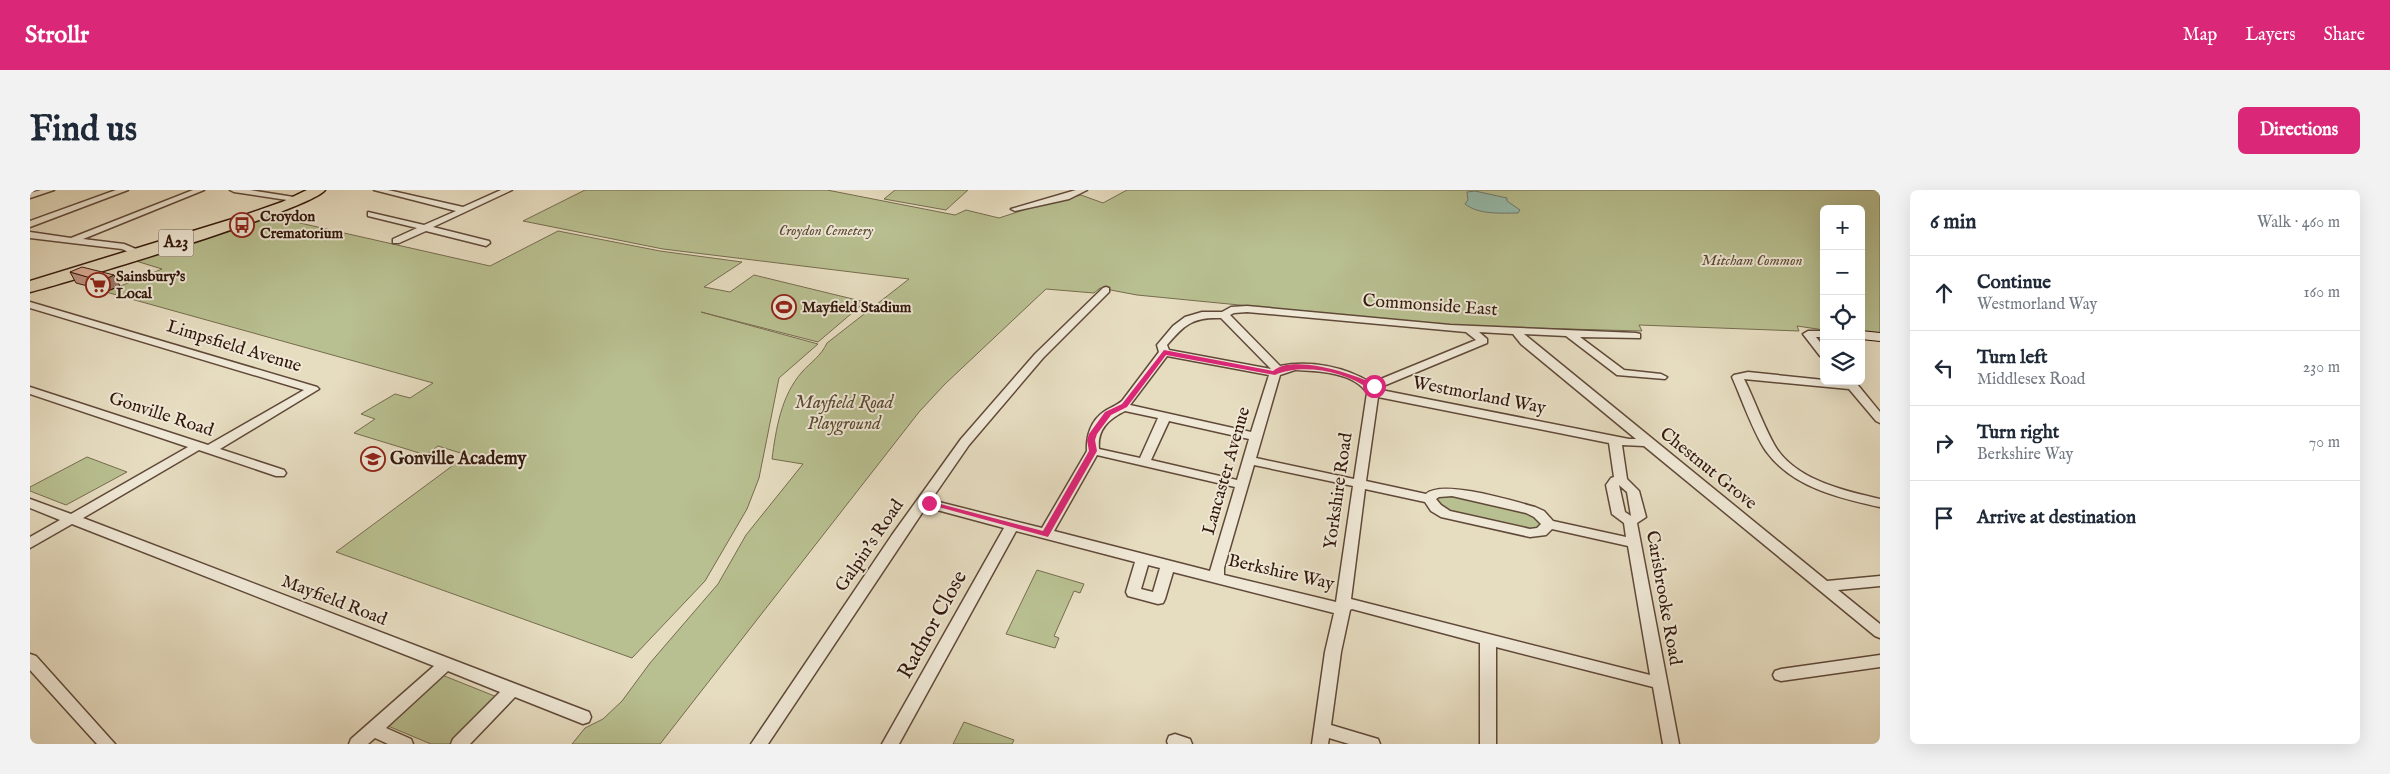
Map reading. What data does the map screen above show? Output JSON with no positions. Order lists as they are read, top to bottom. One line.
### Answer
{"streets":{"highway":["A23"],"street":["Commonside East","Limpsfield Avenue","Westmorland Way","Gonville Road","Chestnut Grove","Lancaster Avenue","Yorkshire Road","Galpin's Road","Berkshire Way","Carisbrooke Road","Mayfield Road","Radnor Close"]},"crossings":[["Commonside East","Westmorland Way"],["Commonside East","Chestnut Grove"],["Limpsfield Avenue","Gonville Road"],["Westmorland Way","Chestnut Grove"],["Westmorland Way","Lancaster Avenue"],["Westmorland Way","Yorkshire Road"],["Westmorland Way","Carisbrooke Road"],["Lancaster Avenue","Berkshire Way"],["Yorkshire Road","Berkshire Way"],["Galpin's Road","Berkshire Way"],["Berkshire Way","Carisbrooke Road"],["Berkshire Way","Radnor Close"]],"parks":["Croydon Cemetery","Mitcham Common","Mayfield Road Playground"],"places":{"bus stop":["Croydon Crematorium"],"supermarket":["Sainsbury's Local"],"sports":["Mayfield Stadium"],"school or university":["Gonville Academy"]},"page":{"header":"Strollr","nav":["Map","Layers","Share"],"buttons":"Directions","title":"Find us","heading":["6 min","Walk · 460 m"],"map_buttons":["+","−"],"list":[["Continue","Westmorland Way","160 m"],["Turn left","Middlesex Road","230 m"],["Turn right","Berkshire Way","70 m"],"Arrive at destination"]}}
